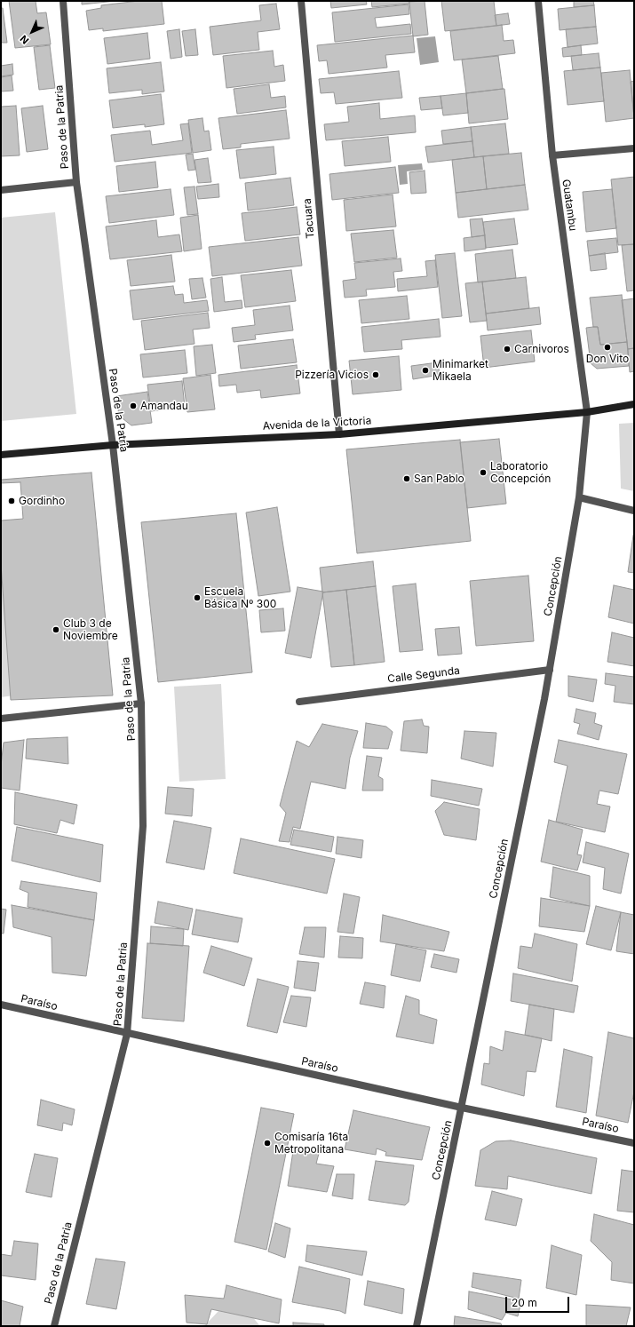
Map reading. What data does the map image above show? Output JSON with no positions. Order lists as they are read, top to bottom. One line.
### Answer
{"streets":{"main road":["Avenida de la Victoria"],"street":["Paso de la Patria","Guatambu","Tacuara","Concepción","Calle Segunda","Paraíso"]},"crossings":[["Paso de la Patria","Avenida de la Victoria"],["Paso de la Patria","Paraíso"],["Guatambu","Avenida de la Victoria"],["Guatambu","Concepción"],["Tacuara","Avenida de la Victoria"],["Avenida de la Victoria","Concepción"],["Concepción","Calle Segunda"],["Concepción","Paraíso"]],"places":["Don Vito","Carnivoros","Minimarket Mikaela","Pizzería Vicios","Amandau","Laboratorio Concepción","San Pablo","Gordinho","Escuela Básica Nº 300","Club 3 de Noviembre","Comisaría 16ta Metropolitana"],"scale_bar":"20 m","north":"bottom left"}
